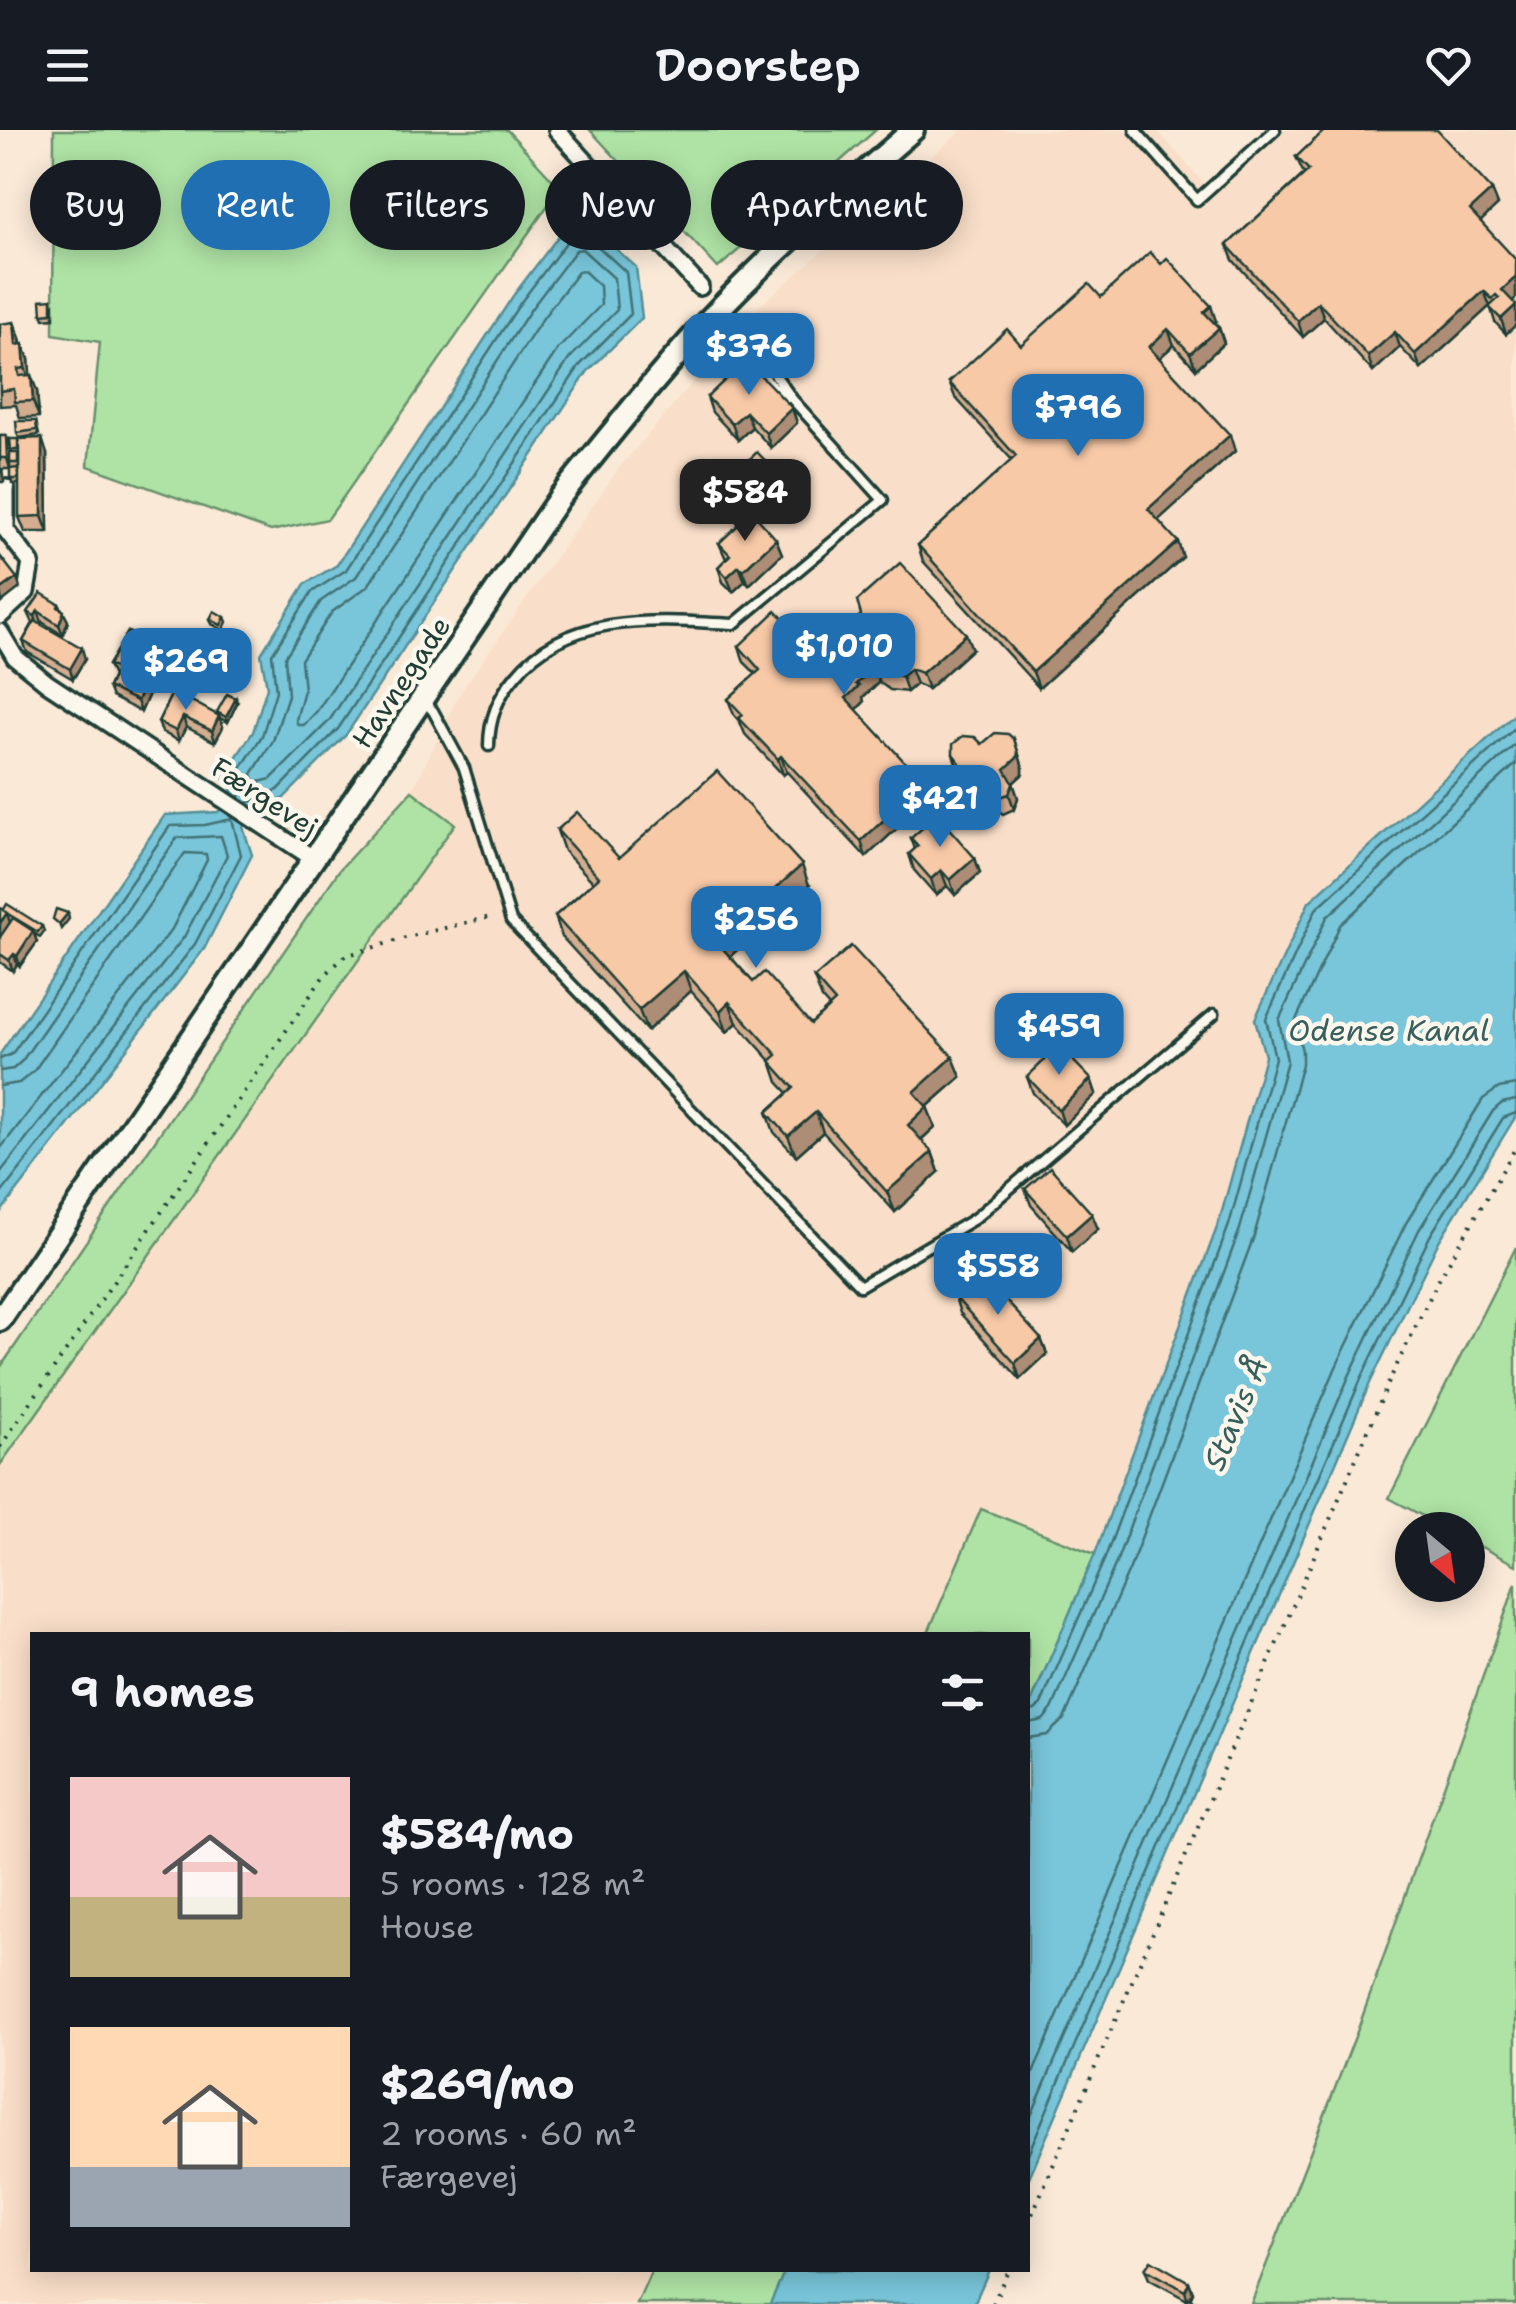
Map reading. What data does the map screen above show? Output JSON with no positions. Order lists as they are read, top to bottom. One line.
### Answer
{"streets":{"street":["Havnegade","Færgevej"]},"crossings":[["Havnegade","Færgevej"]],"water":["Odense Kanal","Stavis Å"],"north":"bottom right","page":{"header":"Doorstep","chip":["Buy","Rent","Filters","New","Apartment"],"price":["$376","$796","$584","$1,010","$269","$421","$256","$459","$558"],"heading":"9 homes","list":[{"name":"$584/mo","note":"5 rooms · 128 m² · House"},{"name":"$269/mo","note":"2 rooms · 60 m² · Færgevej"}]}}
